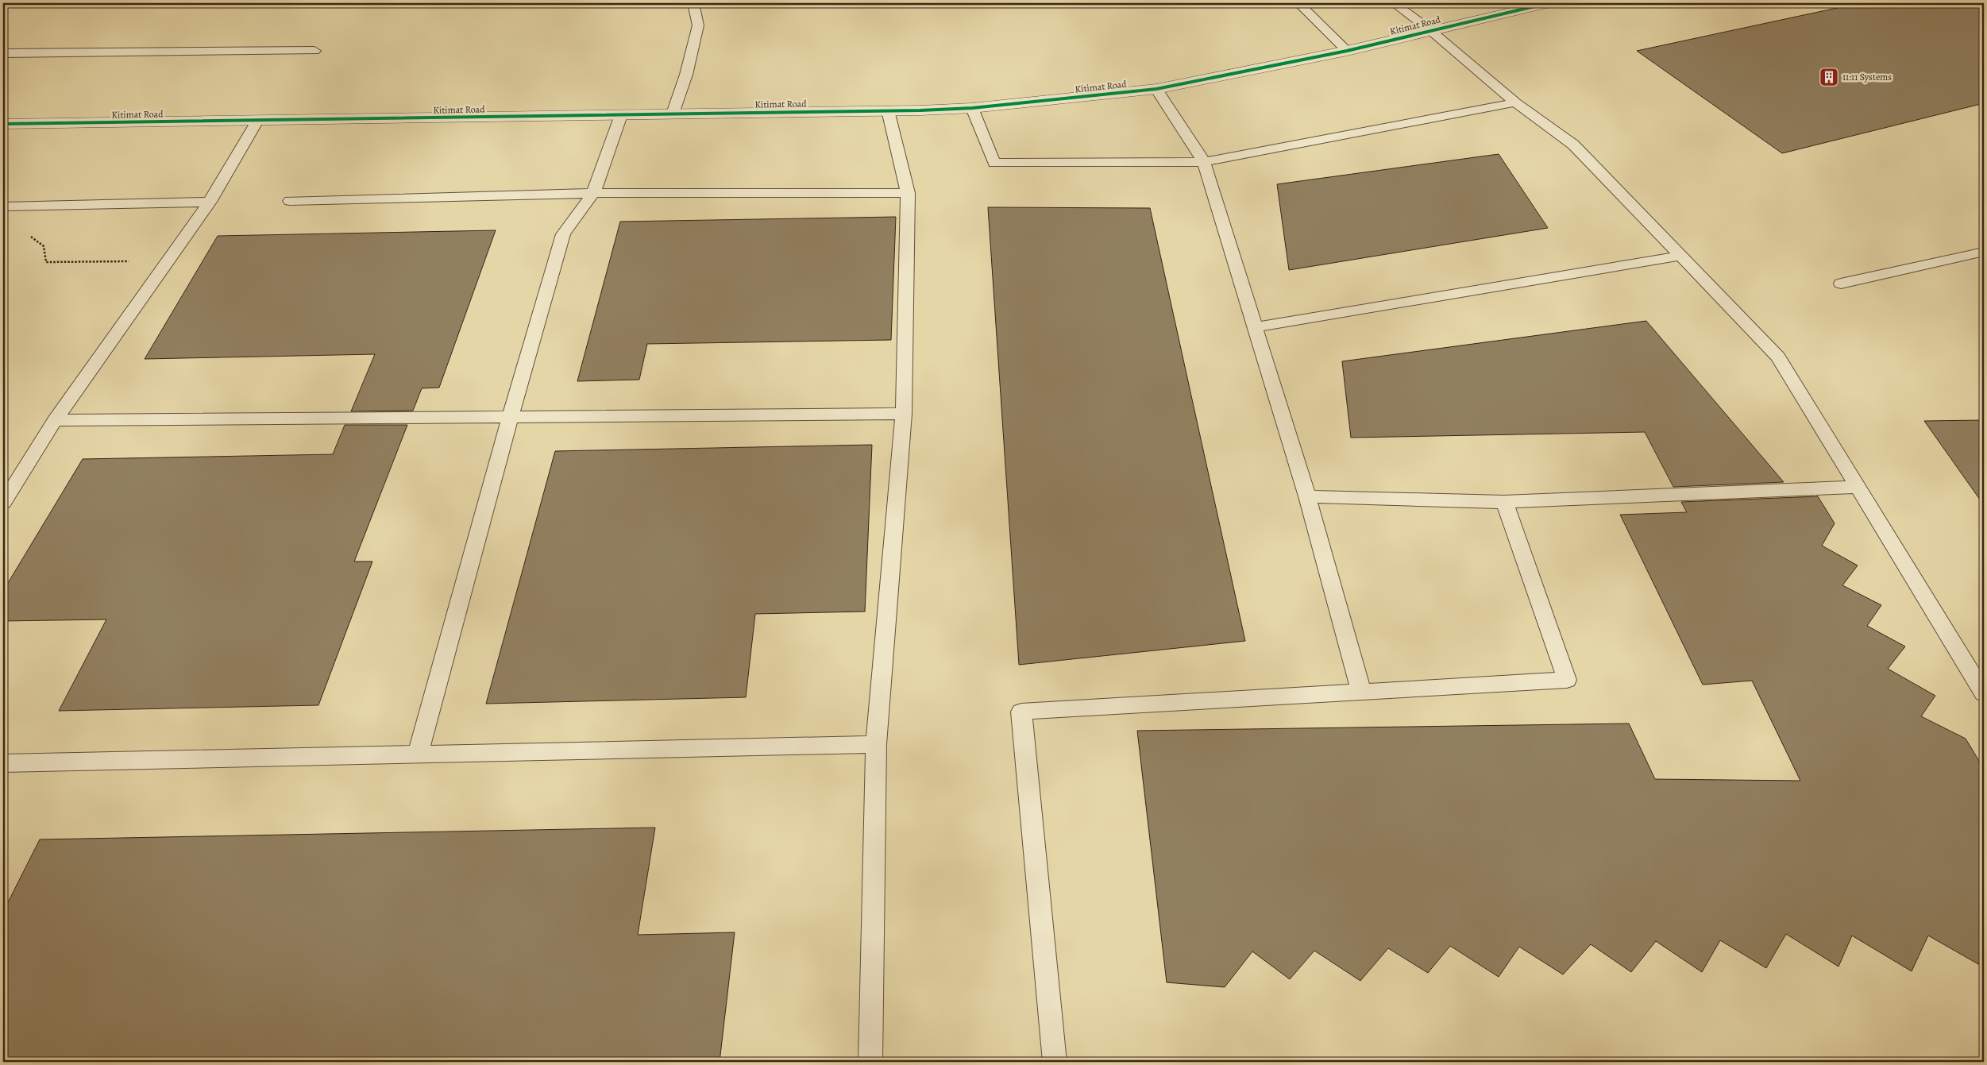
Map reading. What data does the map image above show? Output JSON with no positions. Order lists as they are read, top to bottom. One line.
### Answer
{"streets":{"street":["Kitimat Road"]},"places":{"building":["11:11 Systems"]}}
